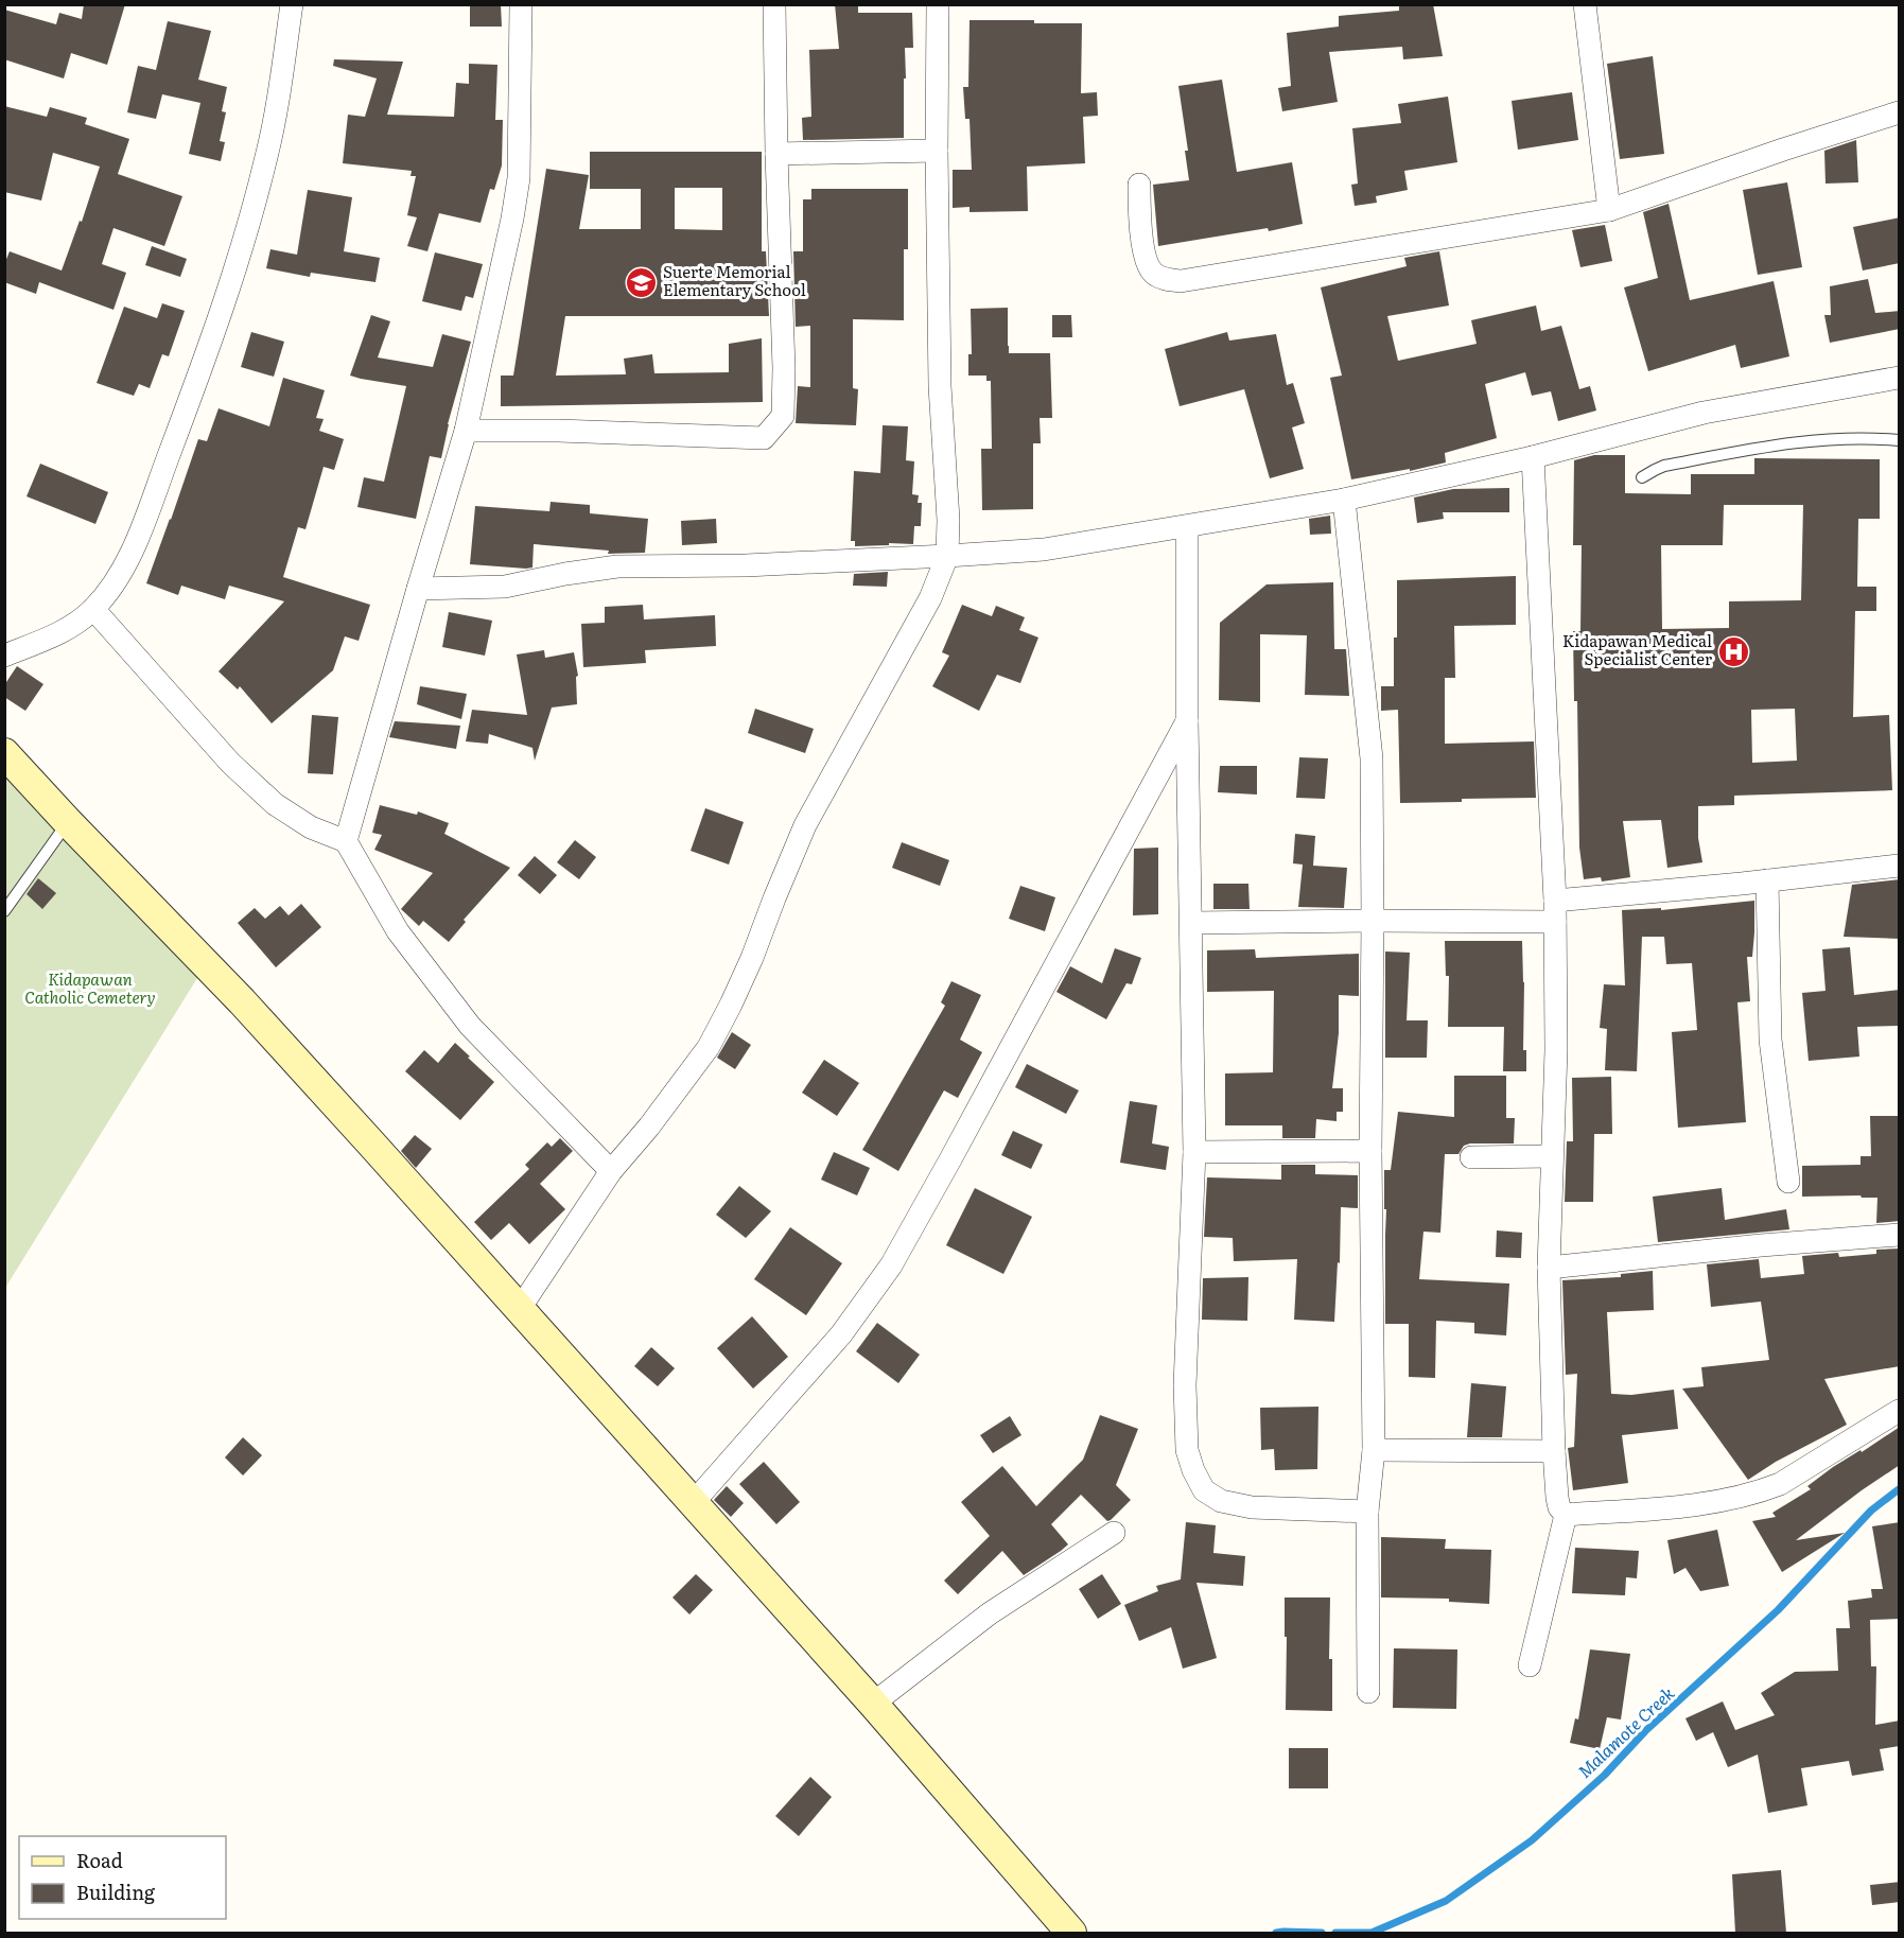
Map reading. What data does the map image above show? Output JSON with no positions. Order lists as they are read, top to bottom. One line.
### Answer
{"water":["Malamote Creek"],"parks":["Kidapawan Catholic Cemetery"],"places":{"school or university":["Suerte Memorial Elementary School"],"hospital":["Kidapawan Medical Specialist Center"]},"legend":["Road","Building"]}
